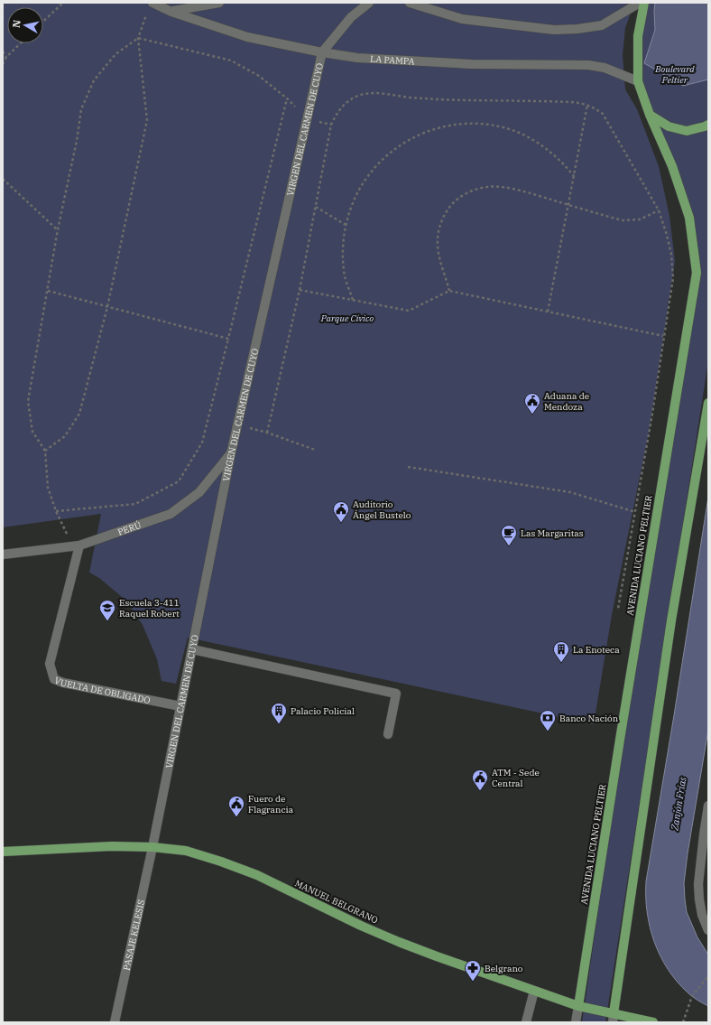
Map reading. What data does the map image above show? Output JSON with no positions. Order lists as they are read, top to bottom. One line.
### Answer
{"streets":{"main road":["AVENIDA LUCIANO PELTIER","MANUEL BELGRANO"],"street":["LA PAMPA","VIRGEN DEL CARMEN DE CUYO","PERÚ","VUELTA DE OBLIGADO","PASAJE KELESIS"]},"crossings":[["LA PAMPA","VIRGEN DEL CARMEN DE CUYO"],["LA PAMPA","AVENIDA LUCIANO PELTIER"],["VIRGEN DEL CARMEN DE CUYO","PERÚ"],["VIRGEN DEL CARMEN DE CUYO","VUELTA DE OBLIGADO"],["VIRGEN DEL CARMEN DE CUYO","MANUEL BELGRANO"],["VIRGEN DEL CARMEN DE CUYO","PASAJE KELESIS"],["PERÚ","VUELTA DE OBLIGADO"],["AVENIDA LUCIANO PELTIER","MANUEL BELGRANO"],["MANUEL BELGRANO","PASAJE KELESIS"]],"water":["Zanjón Frías"],"parks":["Boulevard Peltier","Parque Cívico"],"places":{"public building":["Aduana de Mendoza","Auditorio Ángel Bustelo","ATM - Sede Central","Fuero de Flagrancia"],"cafe":["Las Margaritas"],"school or university":["Escuela 3-411 Raquel Robert"],"building":["La Enoteca","Palacio Policial"],"bank":["Banco Nación"],"pharmacy":["Belgrano"]},"north":"left"}
